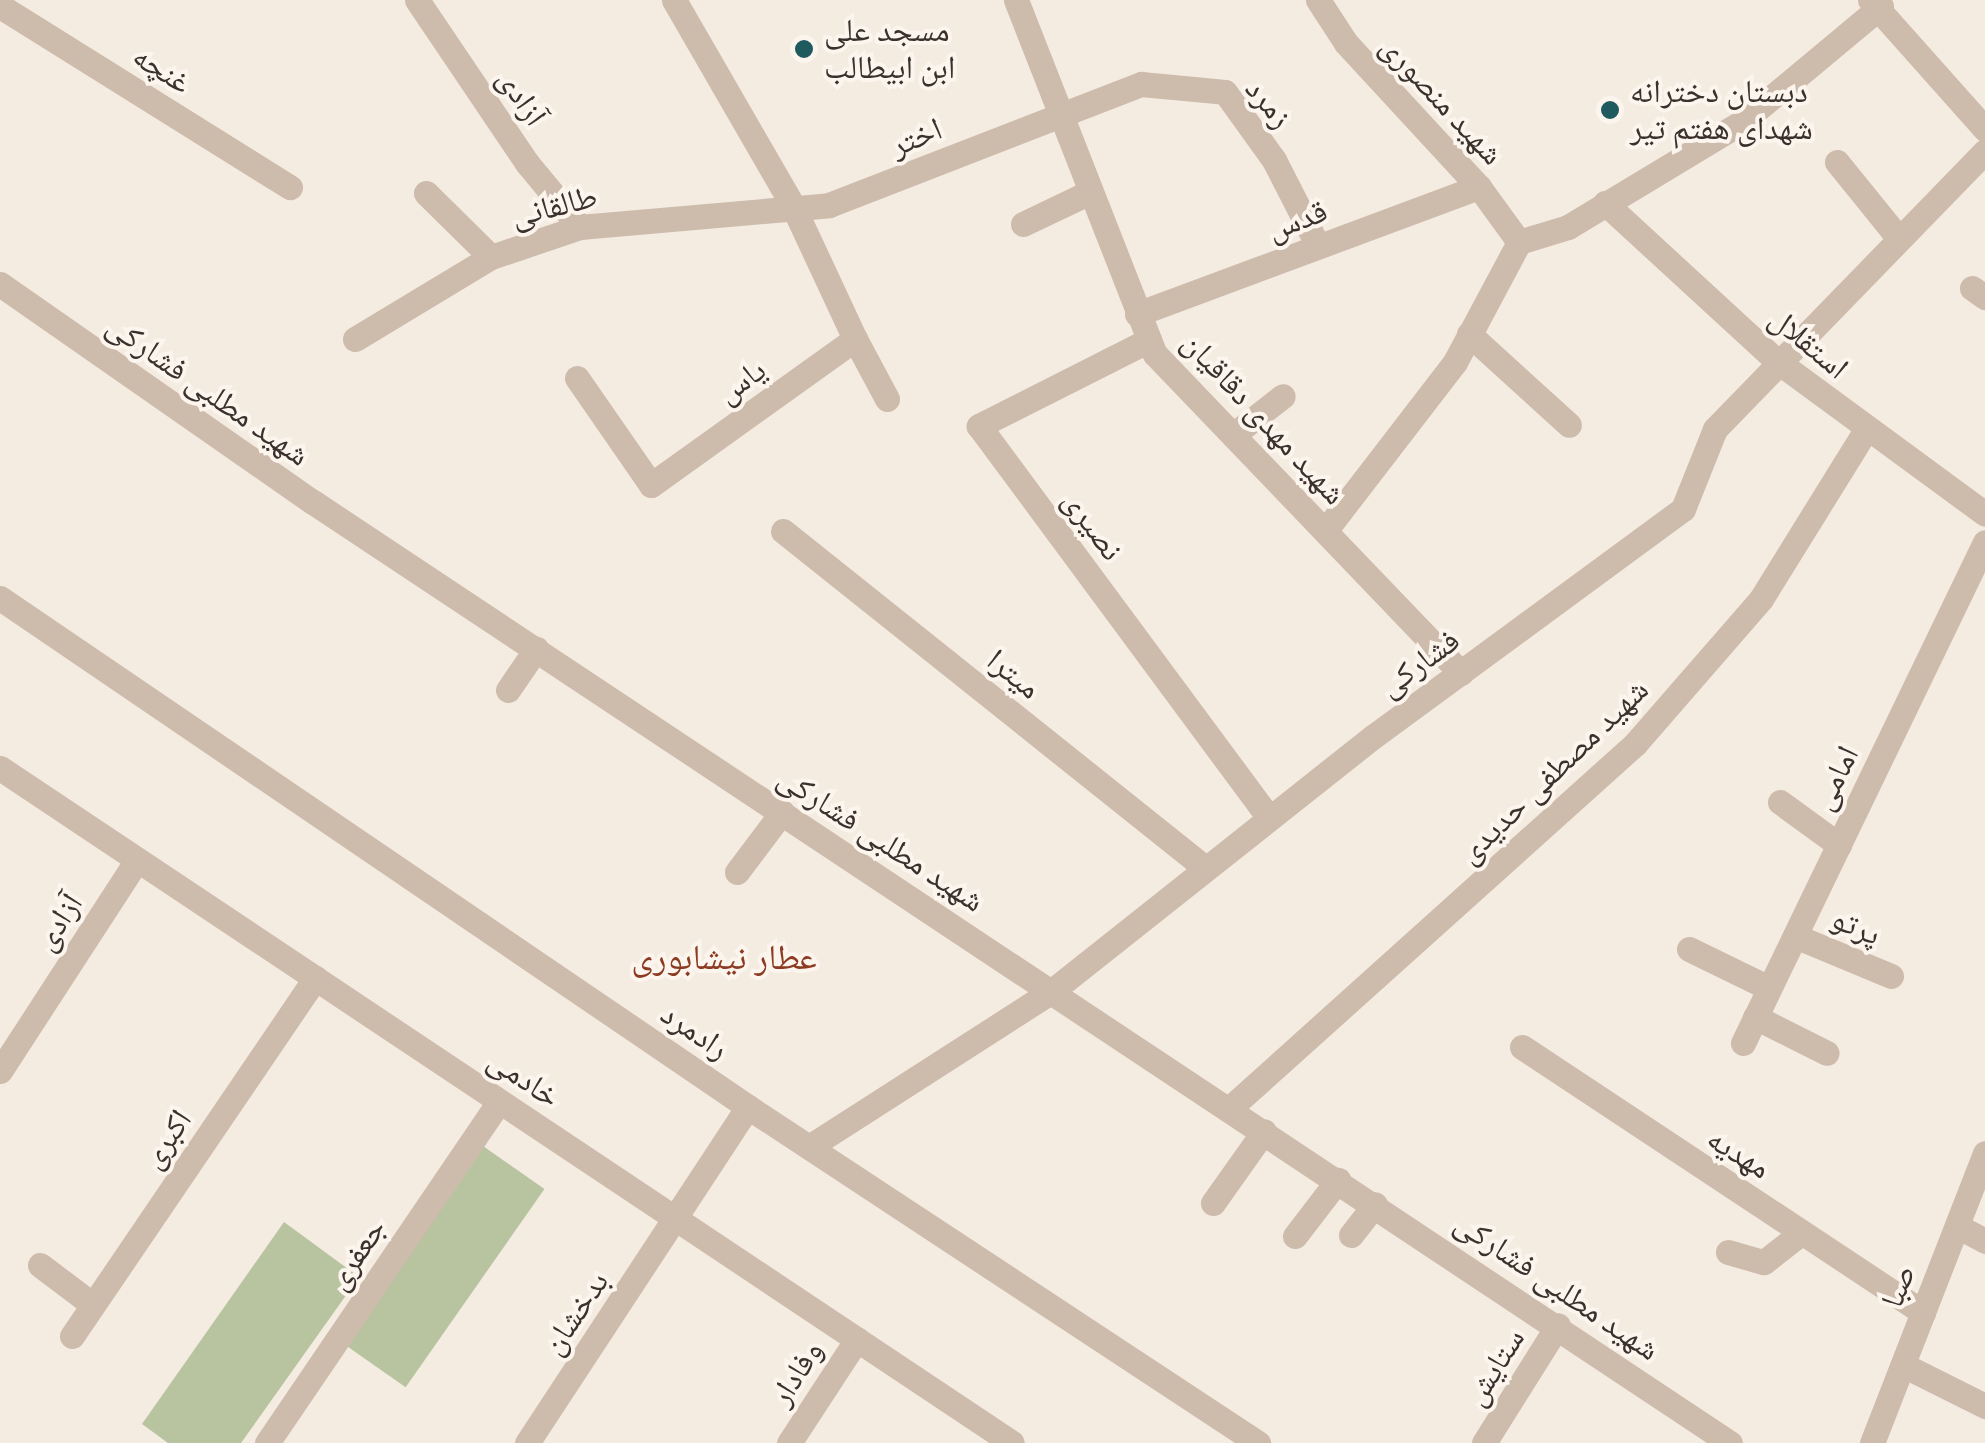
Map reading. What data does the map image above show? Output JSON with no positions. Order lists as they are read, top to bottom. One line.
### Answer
{"streets":{"street":["غنچه","آزادی","شهید منصوری","زمرد","اختر","طالقانی","قدس","استقلال","یاس","شهید مطلبی فشارکی","شهید مهدی دقاقیان","نصیری","فشارکی","میترا","شهید مصطفی حدیدی","امامی","پرتو","رادمرد","خادمی","اکبری","مهدیه","جعفری","صبا","بدخشان","ستایش","وفادار"]},"crossings":[["آزادی","طالقانی"],["آزادی","خادمی"],["شهید منصوری","قدس"],["زمرد","اختر"],["زمرد","قدس"],["زمرد","شهید مهدی دقاقیان"],["اختر","طالقانی"],["اختر","شهید مهدی دقاقیان"],["قدس","شهید مهدی دقاقیان"],["استقلال","فشارکی"],["استقلال","شهید مصطفی حدیدی"],["شهید مطلبی فشارکی","فشارکی"],["شهید مطلبی فشارکی","شهید مصطفی حدیدی"],["شهید مطلبی فشارکی","ستایش"],["شهید مهدی دقاقیان","نصیری"],["شهید مهدی دقاقیان","فشارکی"],["نصیری","فشارکی"],["فشارکی","میترا"],["فشارکی","رادمرد"],["امامی","پرتو"],["رادمرد","بدخشان"],["خادمی","اکبری"],["خادمی","جعفری"],["خادمی","بدخشان"],["خادمی","وفادار"],["مهدیه","صبا"]],"districts":["عطار نیشابوری"],"places":["مسجد علی ابن ابیطالب","دبستان دخترانه شهدای هفتم تیر"]}
